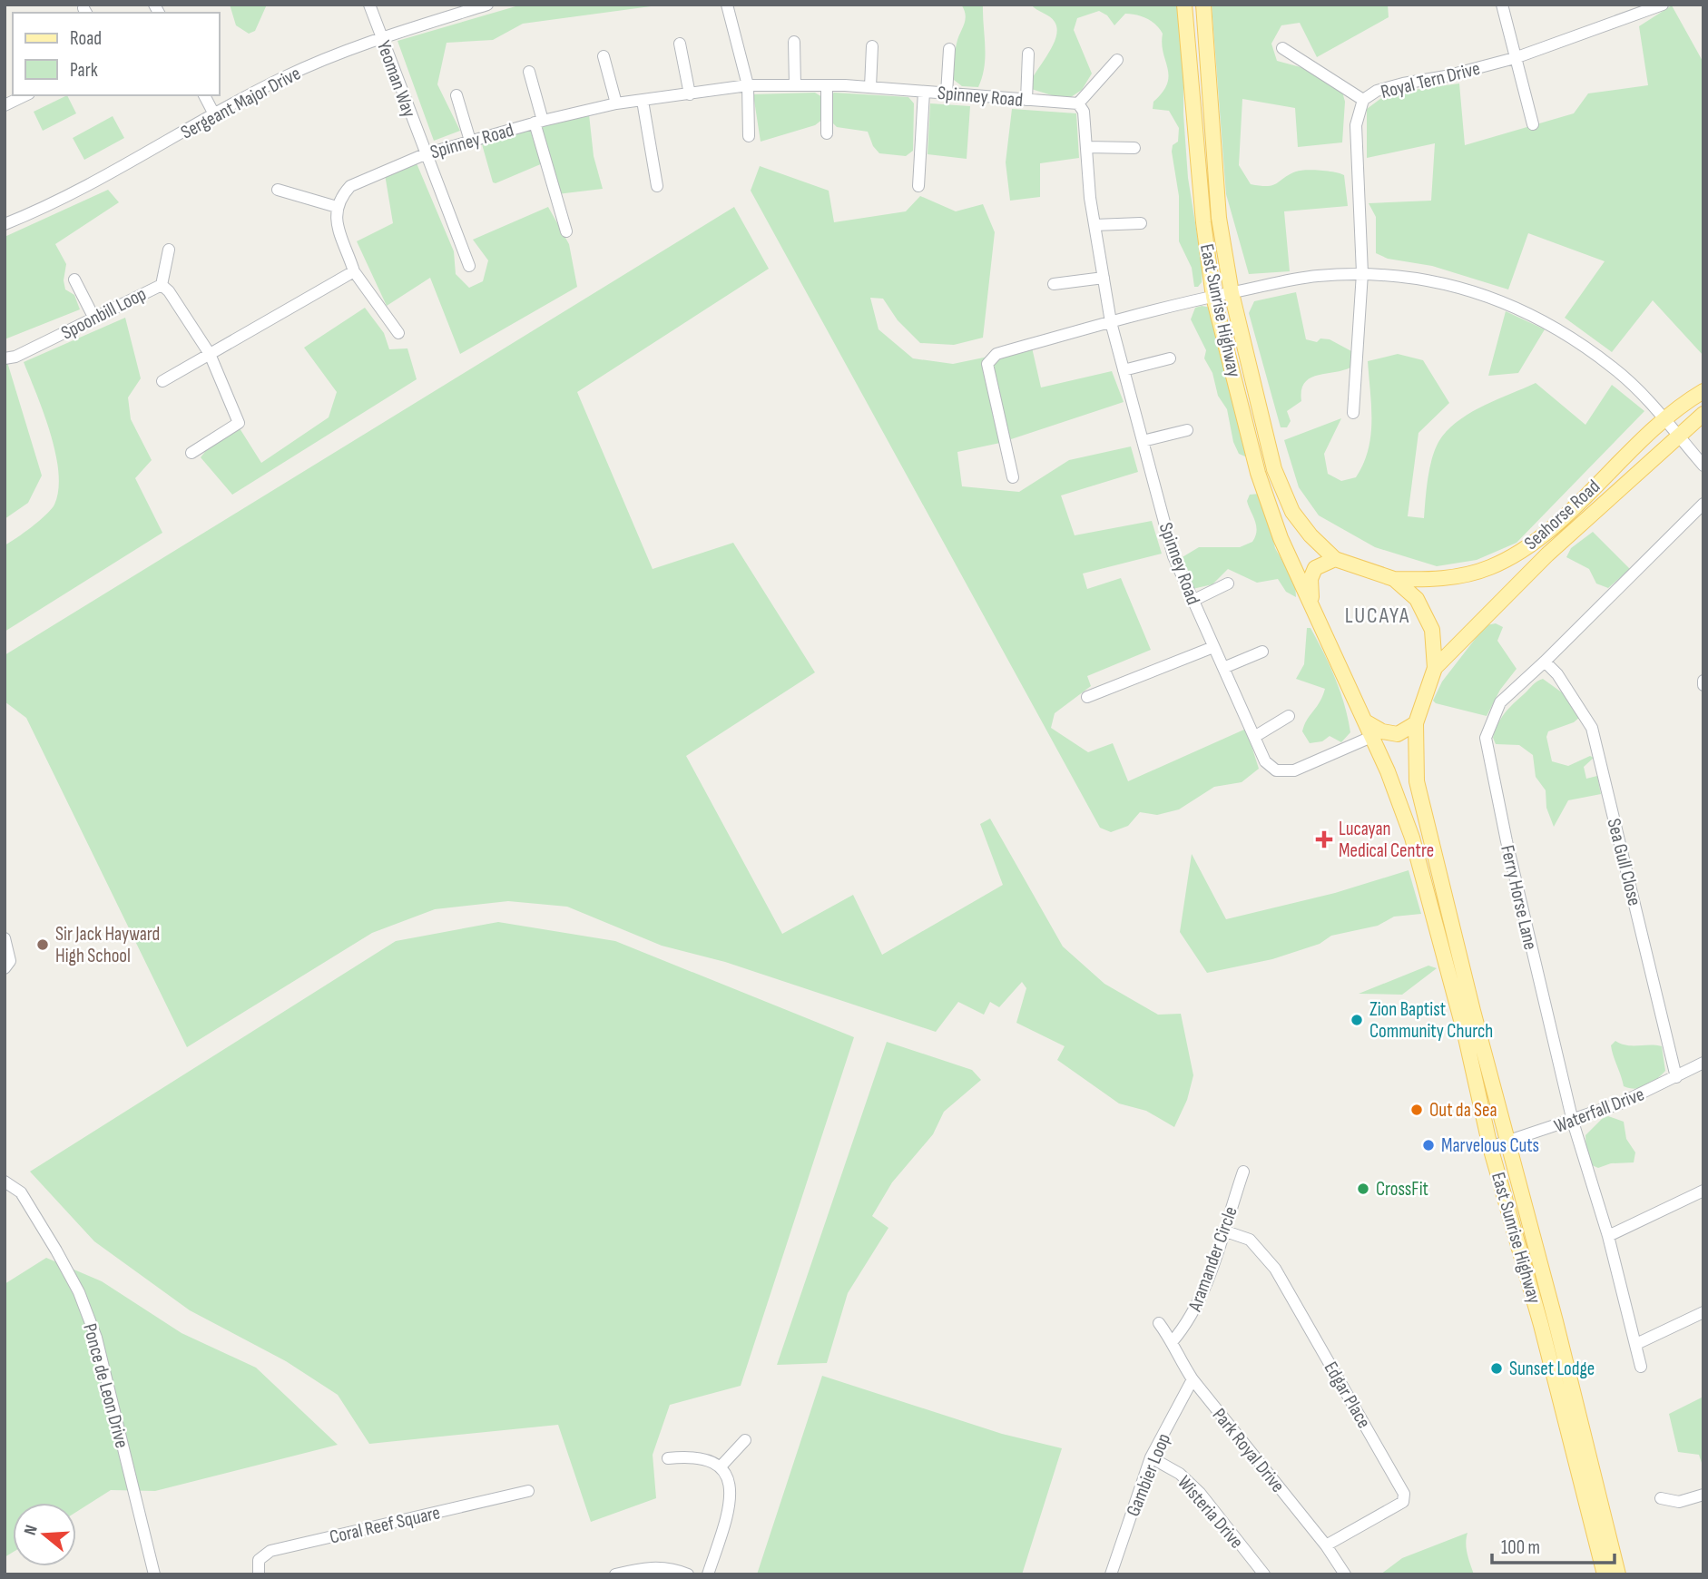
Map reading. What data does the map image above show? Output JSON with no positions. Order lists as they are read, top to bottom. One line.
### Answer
{"streets":{"main road":["East Sunrise Highway","Seahorse Road"],"street":["Yeoman Way","Royal Tern Drive","Spinney Road","Sergeant Major Drive","Spoonbill Loop","Sea Gull Close","Ferry Horse Lane","Waterfall Drive","Aramander Circle","Ponce de Leon Drive","Edgar Place","Park Royal Drive","Gambier Loop","Wisteria Drive","Coral Reef Square"]},"crossings":[["Yeoman Way","Spinney Road"],["Yeoman Way","Sergeant Major Drive"],["Spinney Road","East Sunrise Highway"],["East Sunrise Highway","Seahorse Road"],["East Sunrise Highway","Waterfall Drive"],["Sea Gull Close","Ferry Horse Lane"],["Sea Gull Close","Waterfall Drive"],["Ferry Horse Lane","Waterfall Drive"],["Aramander Circle","Edgar Place"],["Aramander Circle","Park Royal Drive"],["Edgar Place","Park Royal Drive"],["Park Royal Drive","Gambier Loop"],["Gambier Loop","Wisteria Drive"]],"districts":["LUCAYA"],"places":{"health":["Lucayan Medical Centre"],"other":["Sir Jack Hayward High School","Zion Baptist Community Church","Out da Sea","Marvelous Cuts","CrossFit","Sunset Lodge"]},"legend":["Road","Park"],"scale_bar":"100 m","north":"left"}
